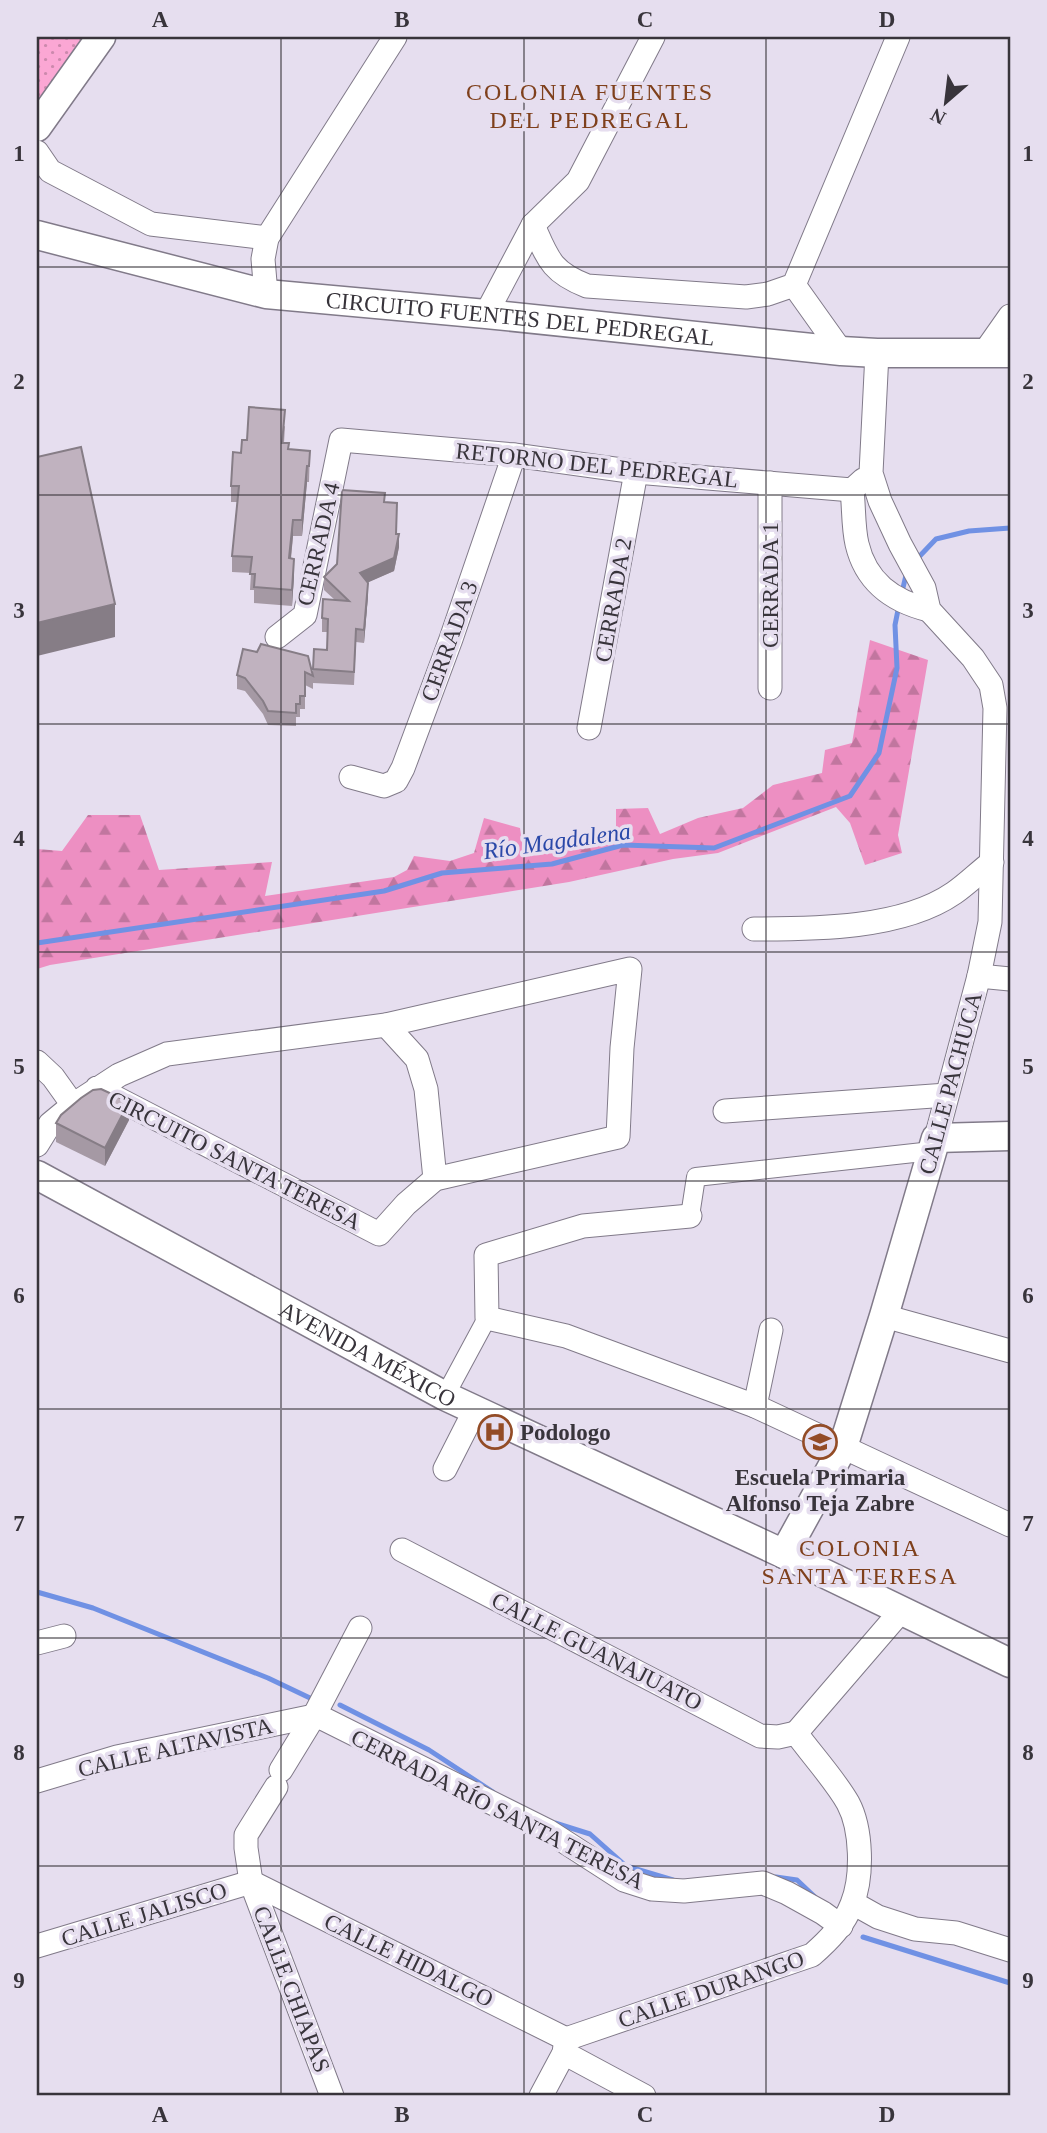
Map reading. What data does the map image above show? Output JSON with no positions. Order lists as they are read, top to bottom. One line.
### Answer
{"streets":{"street":["CIRCUITO FUENTES DEL PEDREGAL","RETORNO DEL PEDREGAL","CERRADA 4","CERRADA 1","CERRADA 2","CERRADA 3","CALLE PACHUCA","CIRCUITO SANTA TERESA","AVENIDA MÉXICO","CALLE GUANAJUATO","CALLE ALTAVISTA","CERRADA RÍO SANTA TERESA","CALLE JALISCO","CALLE HIDALGO","CALLE CHIAPAS","CALLE DURANGO"]},"crossings":[["CIRCUITO FUENTES DEL PEDREGAL","CALLE PACHUCA"],["RETORNO DEL PEDREGAL","CERRADA 4"],["RETORNO DEL PEDREGAL","CERRADA 1"],["RETORNO DEL PEDREGAL","CERRADA 2"],["RETORNO DEL PEDREGAL","CERRADA 3"],["CALLE PACHUCA","AVENIDA MÉXICO"],["CALLE GUANAJUATO","CALLE DURANGO"],["CALLE ALTAVISTA","CERRADA RÍO SANTA TERESA"],["CALLE ALTAVISTA","CALLE CHIAPAS"],["CERRADA RÍO SANTA TERESA","CALLE CHIAPAS"],["CERRADA RÍO SANTA TERESA","CALLE DURANGO"],["CALLE JALISCO","CALLE HIDALGO"],["CALLE JALISCO","CALLE CHIAPAS"],["CALLE HIDALGO","CALLE CHIAPAS"],["CALLE HIDALGO","CALLE DURANGO"]],"districts":["COLONIA FUENTES DEL PEDREGAL","COLONIA SANTA TERESA"],"water":["Río Magdalena"],"places":{"hospital":["Podologo"],"school or university":["Escuela Primaria Alfonso Teja Zabre"]},"north":"bottom left","grid":{"columns":["A","B","C","D"],"rows":["1","2","3","4","5","6","7","8","9"]}}
